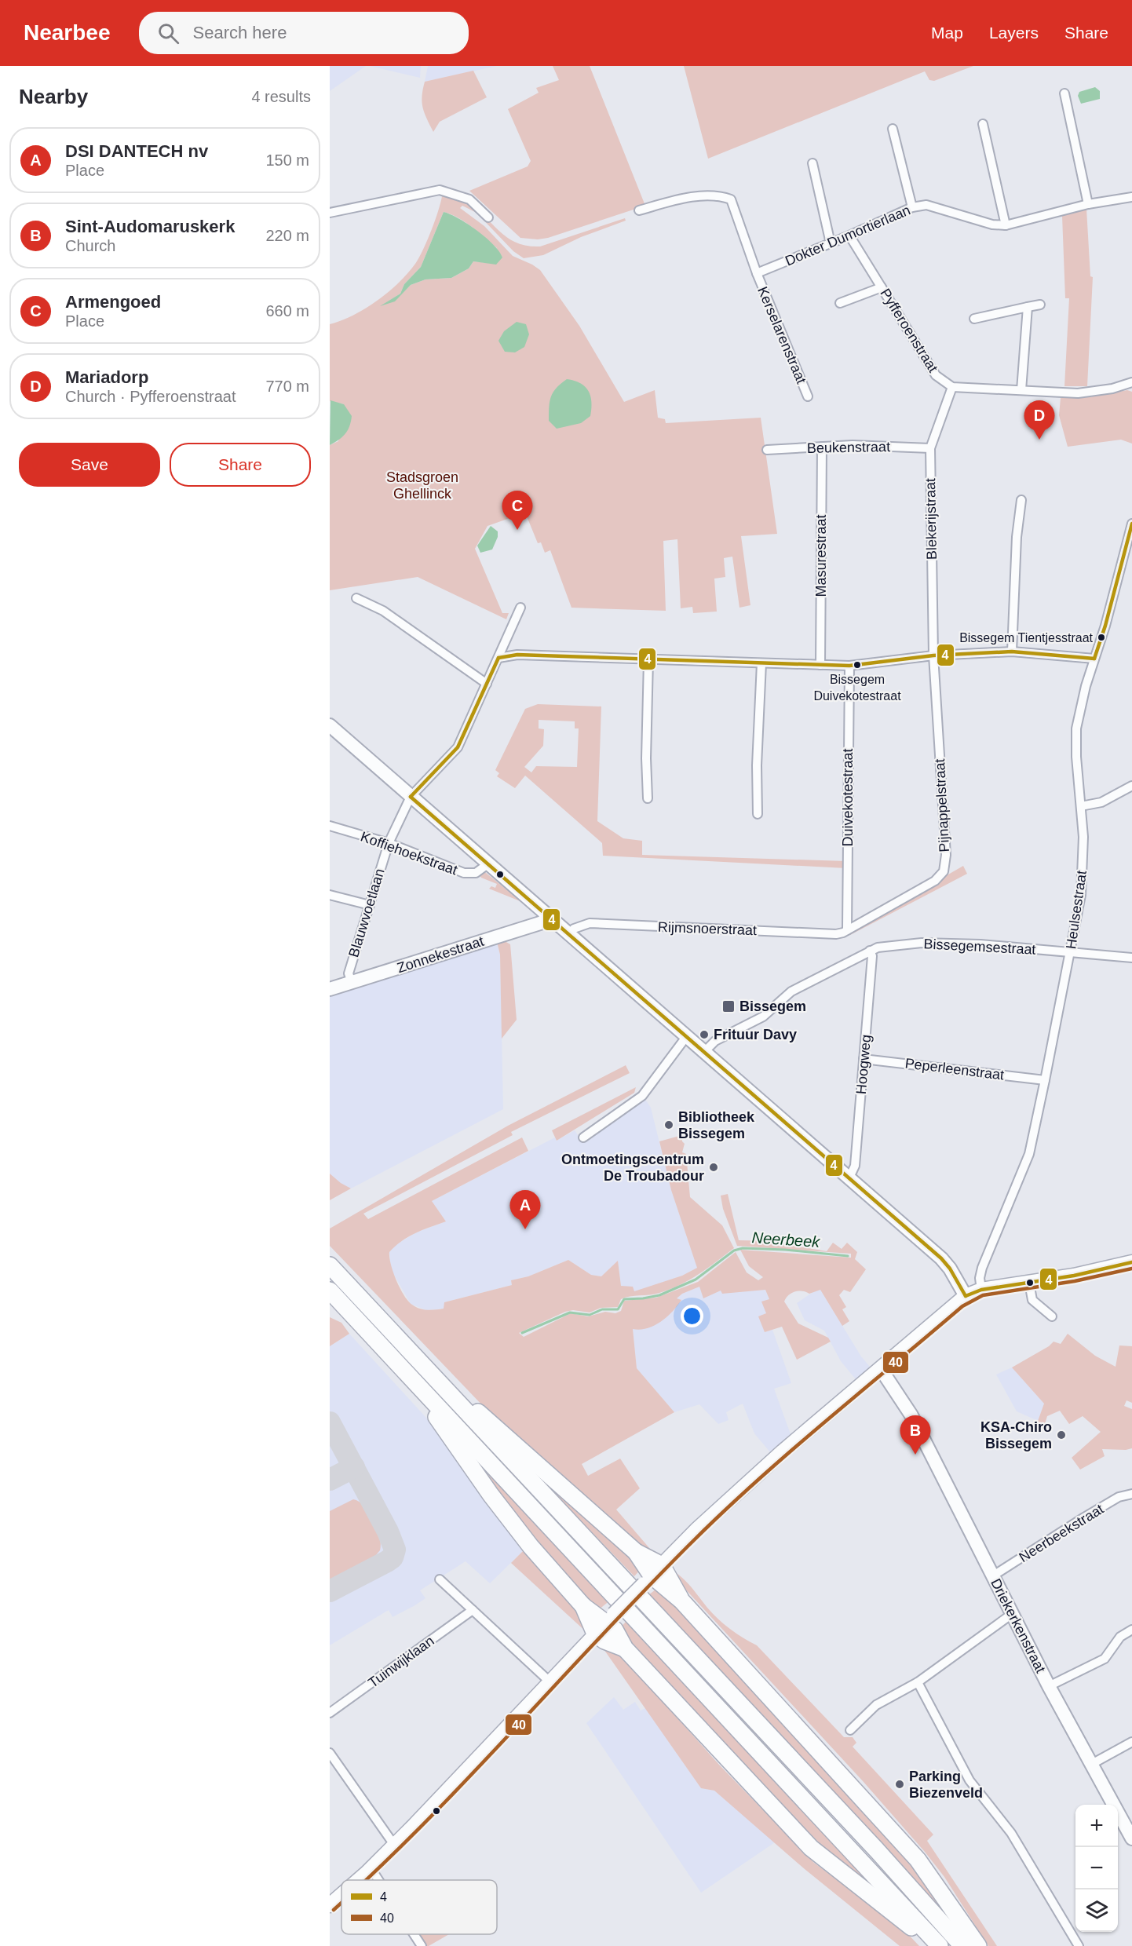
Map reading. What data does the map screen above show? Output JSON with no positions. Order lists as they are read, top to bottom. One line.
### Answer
{"streets":{"street":["Dokter Dumortierlaan","Pyfferoenstraat","Kerselarenstraat","Beukenstraat","Blekerijstraat","Masurestraat","Duivekotestraat","Pijnappelstraat","Koffiehoekstraat","Heulsestraat","Blauwvoetlaan","Rijmsnoerstraat","Bissegemsestraat","Zonnekestraat","Hoogweg","Peperleenstraat","Neerbeekstraat","Driekerkenstraat","Tuinwijklaan"]},"crossings":[["Dokter Dumortierlaan","Pyfferoenstraat"],["Dokter Dumortierlaan","Kerselarenstraat"],["Pyfferoenstraat","Blekerijstraat"],["Beukenstraat","Blekerijstraat"],["Beukenstraat","Masurestraat"],["Blekerijstraat","Pijnappelstraat"],["Duivekotestraat","Pijnappelstraat"],["Duivekotestraat","Rijmsnoerstraat"],["Pijnappelstraat","Rijmsnoerstraat"],["Koffiehoekstraat","Blauwvoetlaan"],["Heulsestraat","Bissegemsestraat"],["Heulsestraat","Peperleenstraat"],["Blauwvoetlaan","Zonnekestraat"],["Bissegemsestraat","Hoogweg"],["Hoogweg","Peperleenstraat"],["Neerbeekstraat","Driekerkenstraat"]],"water":["Neerbeek"],"parks":["Stadsgroen Ghellinck"],"places":{"other":["Bissegem Tientjesstraat","Bissegem Duivekotestraat","Frituur Davy","Bibliotheek Bissegem","Ontmoetingscentrum De Troubadour","KSA-Chiro Bissegem","Parking Biezenveld"],"transit":["Bissegem"]},"lines":["transit line 4","transit line 40"],"legend":["4","40"],"page":{"header":"Nearbee","search":"Search here","nav":["Map","Layers","Share"],"heading":["Nearby","4 results"],"list":[{"mark":"A","name":"DSI DANTECH nv","note":"Place","value":"150 m"},{"mark":"B","name":"Sint-Audomaruskerk","note":"Church","value":"220 m"},{"mark":"C","name":"Armengoed","note":"Place","value":"660 m"},{"mark":"D","name":"Mariadorp","note":"Church · Pyfferoenstraat","value":"770 m"}],"pins":["D","C","A","B"],"buttons":["Save","Share"],"map_buttons":["+","−"]}}
